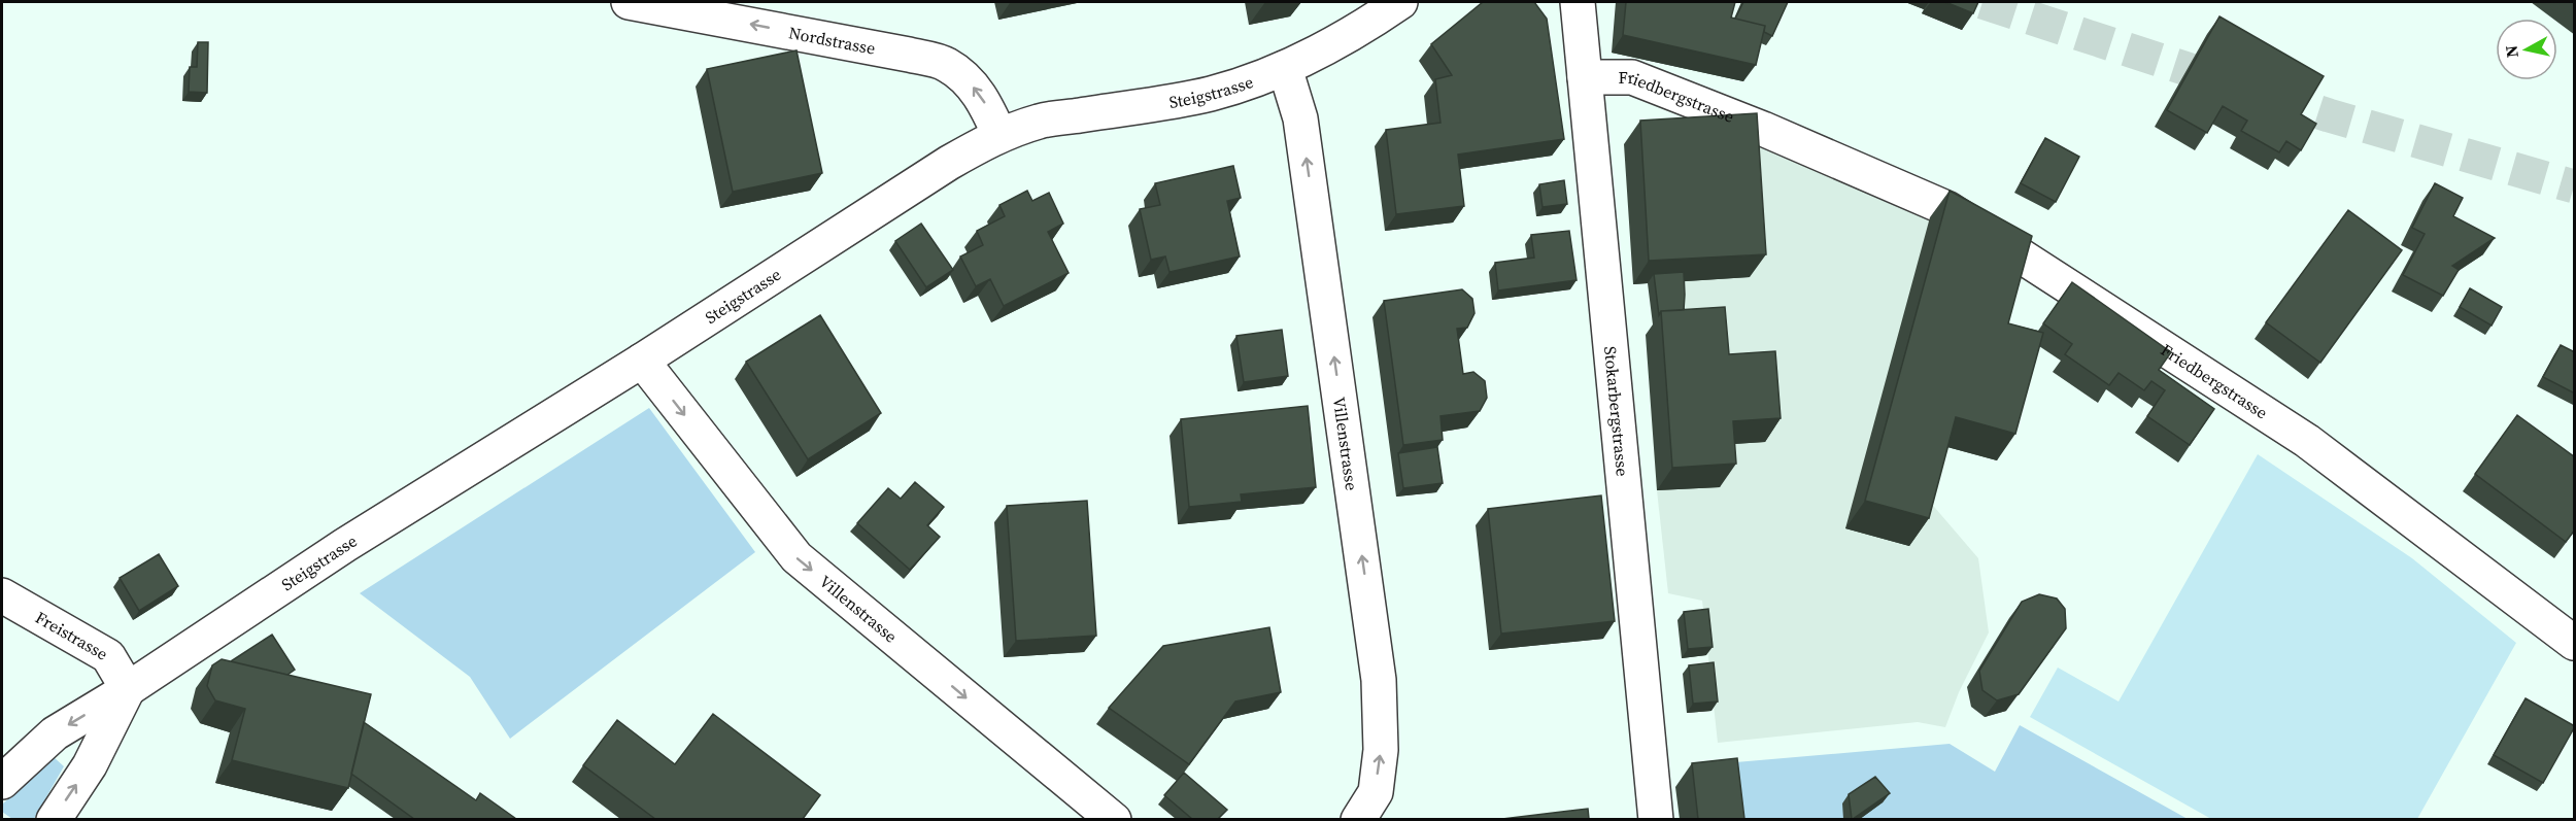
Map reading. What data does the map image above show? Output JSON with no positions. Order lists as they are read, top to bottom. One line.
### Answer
{"streets":{"street":["Nordstrasse","Steigstrasse","Friedbergstrasse","Stokarbergstrasse","Villenstrasse","Freistrasse"]},"crossings":[["Nordstrasse","Steigstrasse"],["Steigstrasse","Villenstrasse"],["Steigstrasse","Freistrasse"],["Friedbergstrasse","Stokarbergstrasse"]],"one_way":["Nordstrasse"],"north":"left"}
